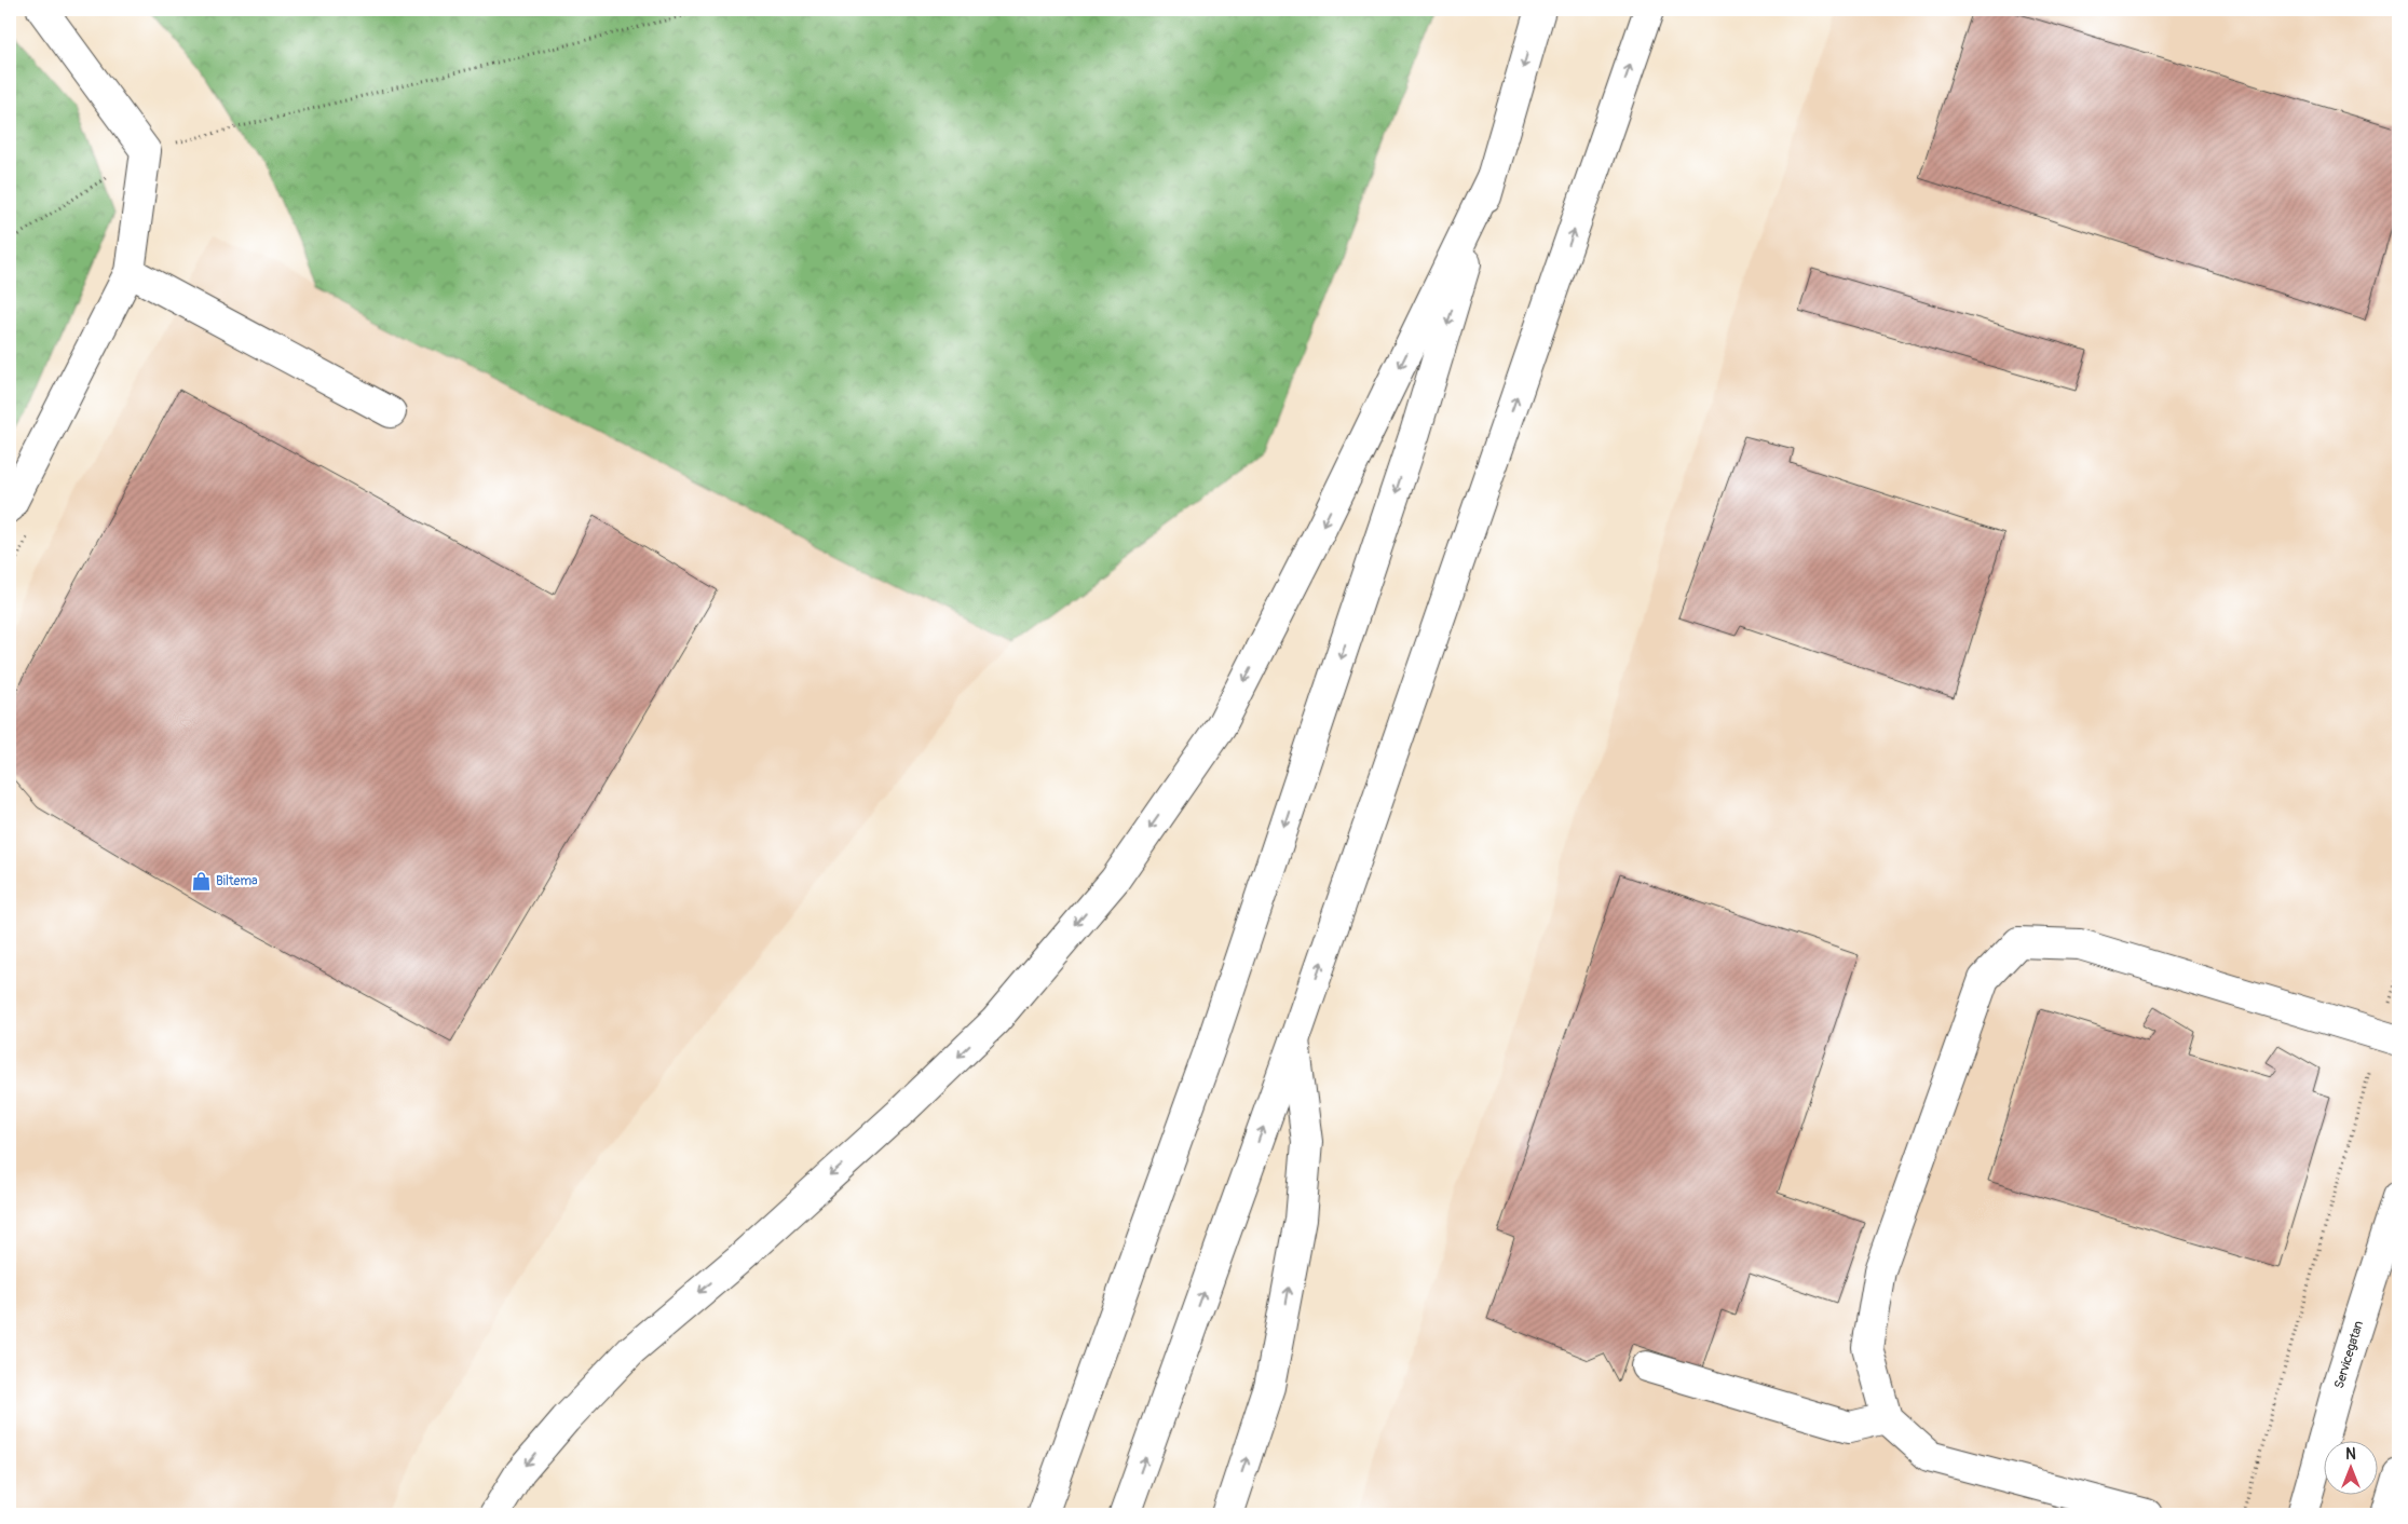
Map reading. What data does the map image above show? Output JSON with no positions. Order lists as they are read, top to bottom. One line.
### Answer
{"streets":{"main road":["Servicegatan"]},"places":{"shop":["Biltema"]},"north":"top"}
